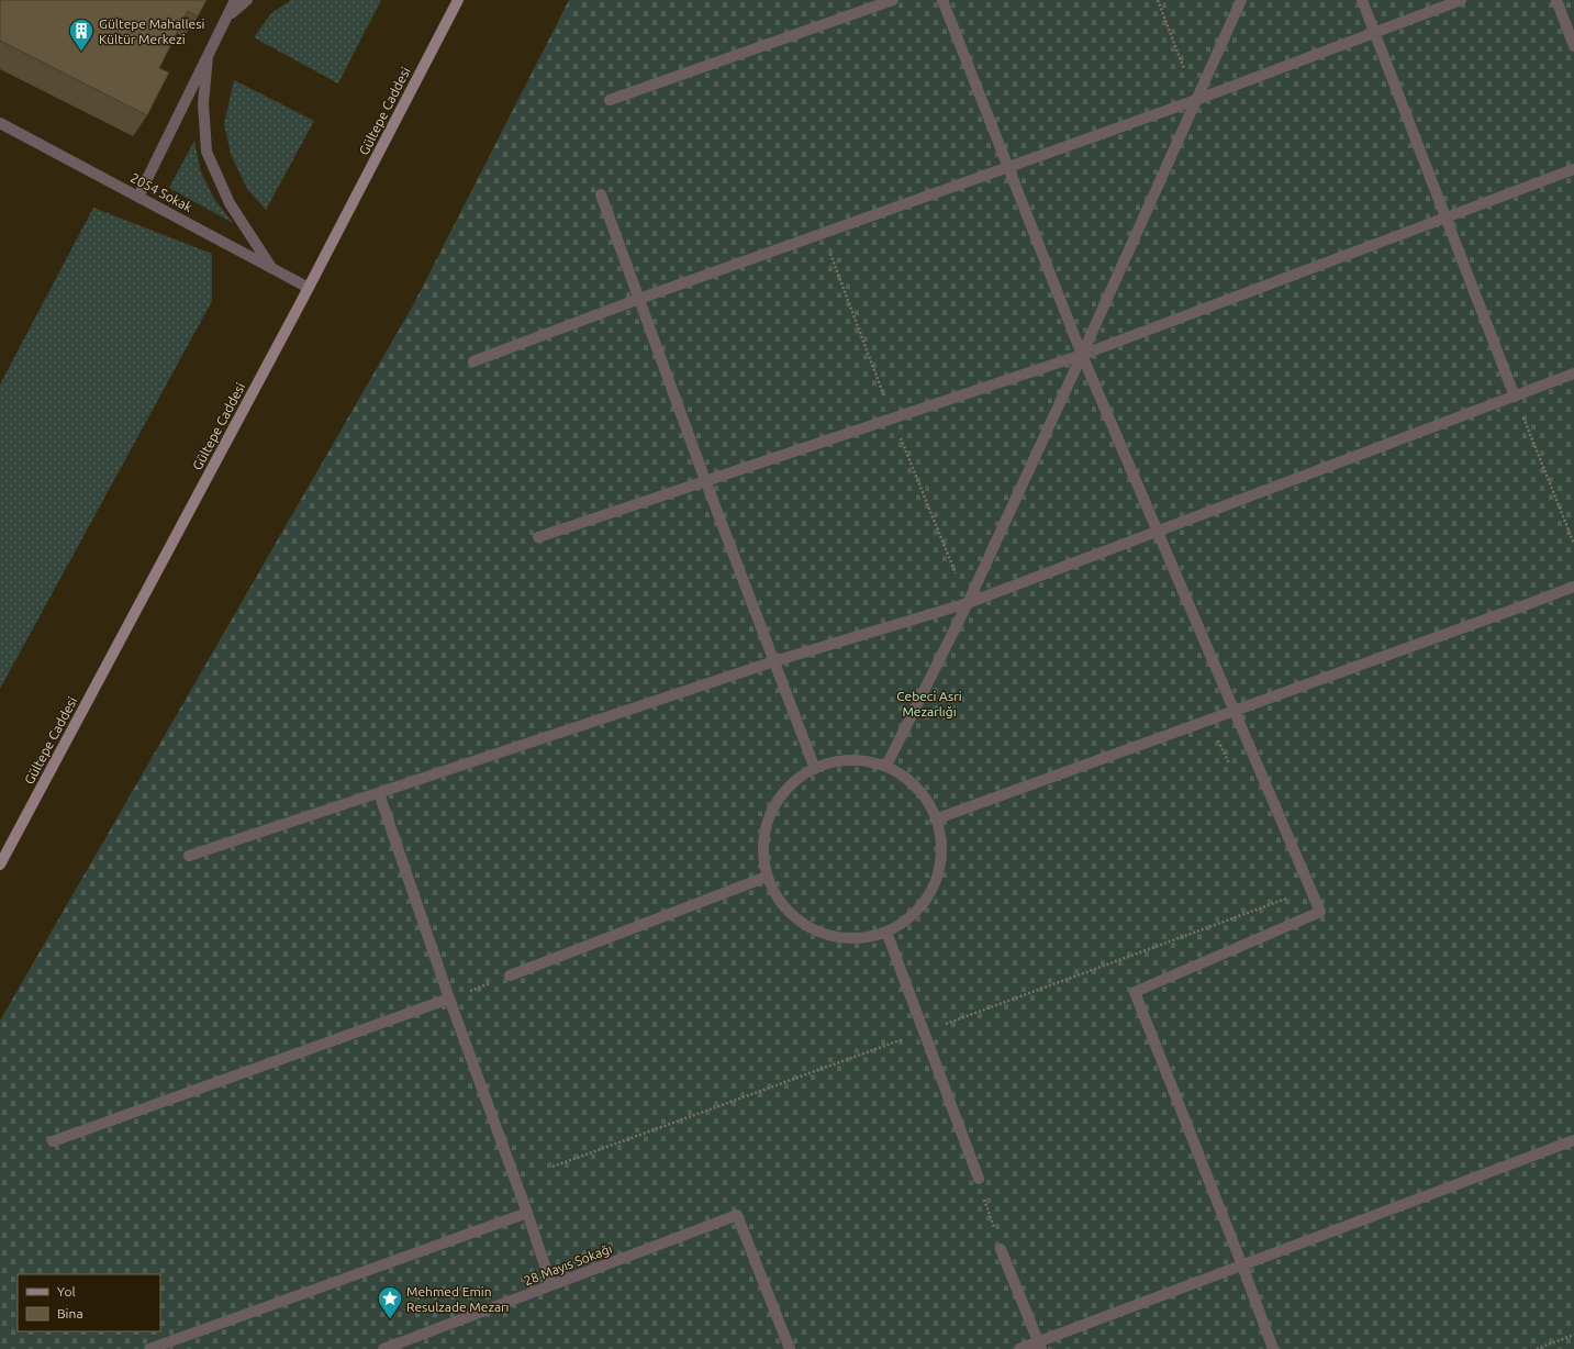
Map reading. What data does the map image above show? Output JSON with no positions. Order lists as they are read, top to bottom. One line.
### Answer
{"streets":{"main road":["Gültepe Caddesi"],"lane":["2054 Sokak","28 Mayıs Sokağı"]},"crossings":[["Gültepe Caddesi","2054 Sokak"]],"parks":["Cebeci Asri Mezarlığı"],"places":{"building":["Gültepe Mahallesi Kültür Merkezi"],"place":["Mehmed Emin Resulzade Mezarı"]},"legend":["Yol","Bina"]}
